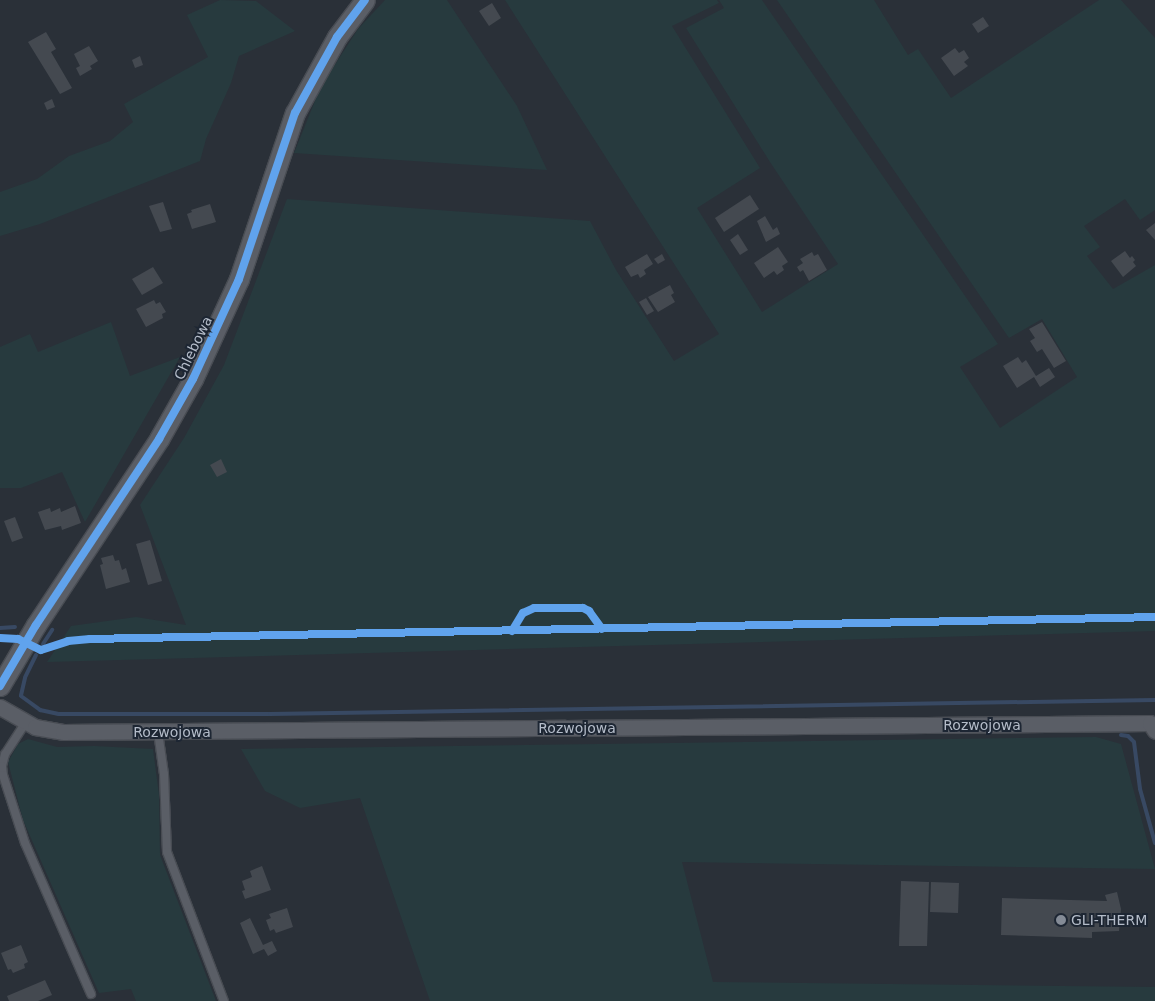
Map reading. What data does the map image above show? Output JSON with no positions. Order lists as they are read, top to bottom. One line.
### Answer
{"streets":{"street":["Chlebowa","Rozwojowa"]},"places":["GLI-THERM"]}
